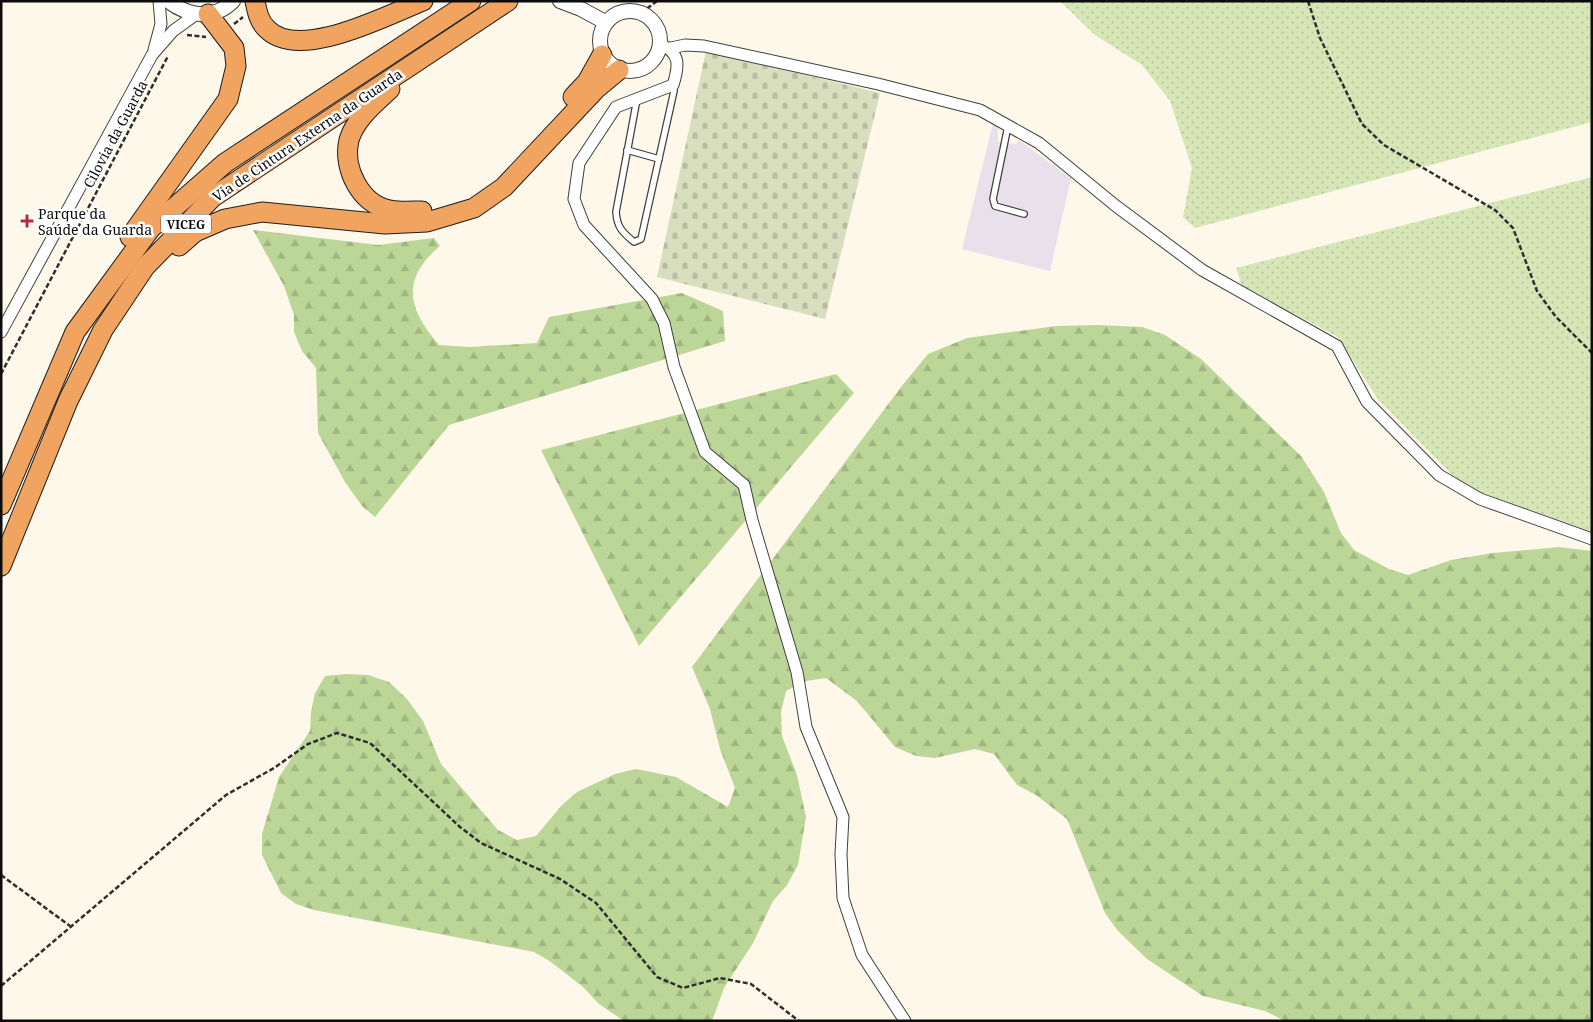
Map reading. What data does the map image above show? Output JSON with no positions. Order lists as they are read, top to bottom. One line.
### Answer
{"streets":{"highway":["Via de Cintura Externa da Guarda","VICEG"],"path":["Cilovia da Guarda"]},"places":{"health":["Parque da Saúde da Guarda"]}}
